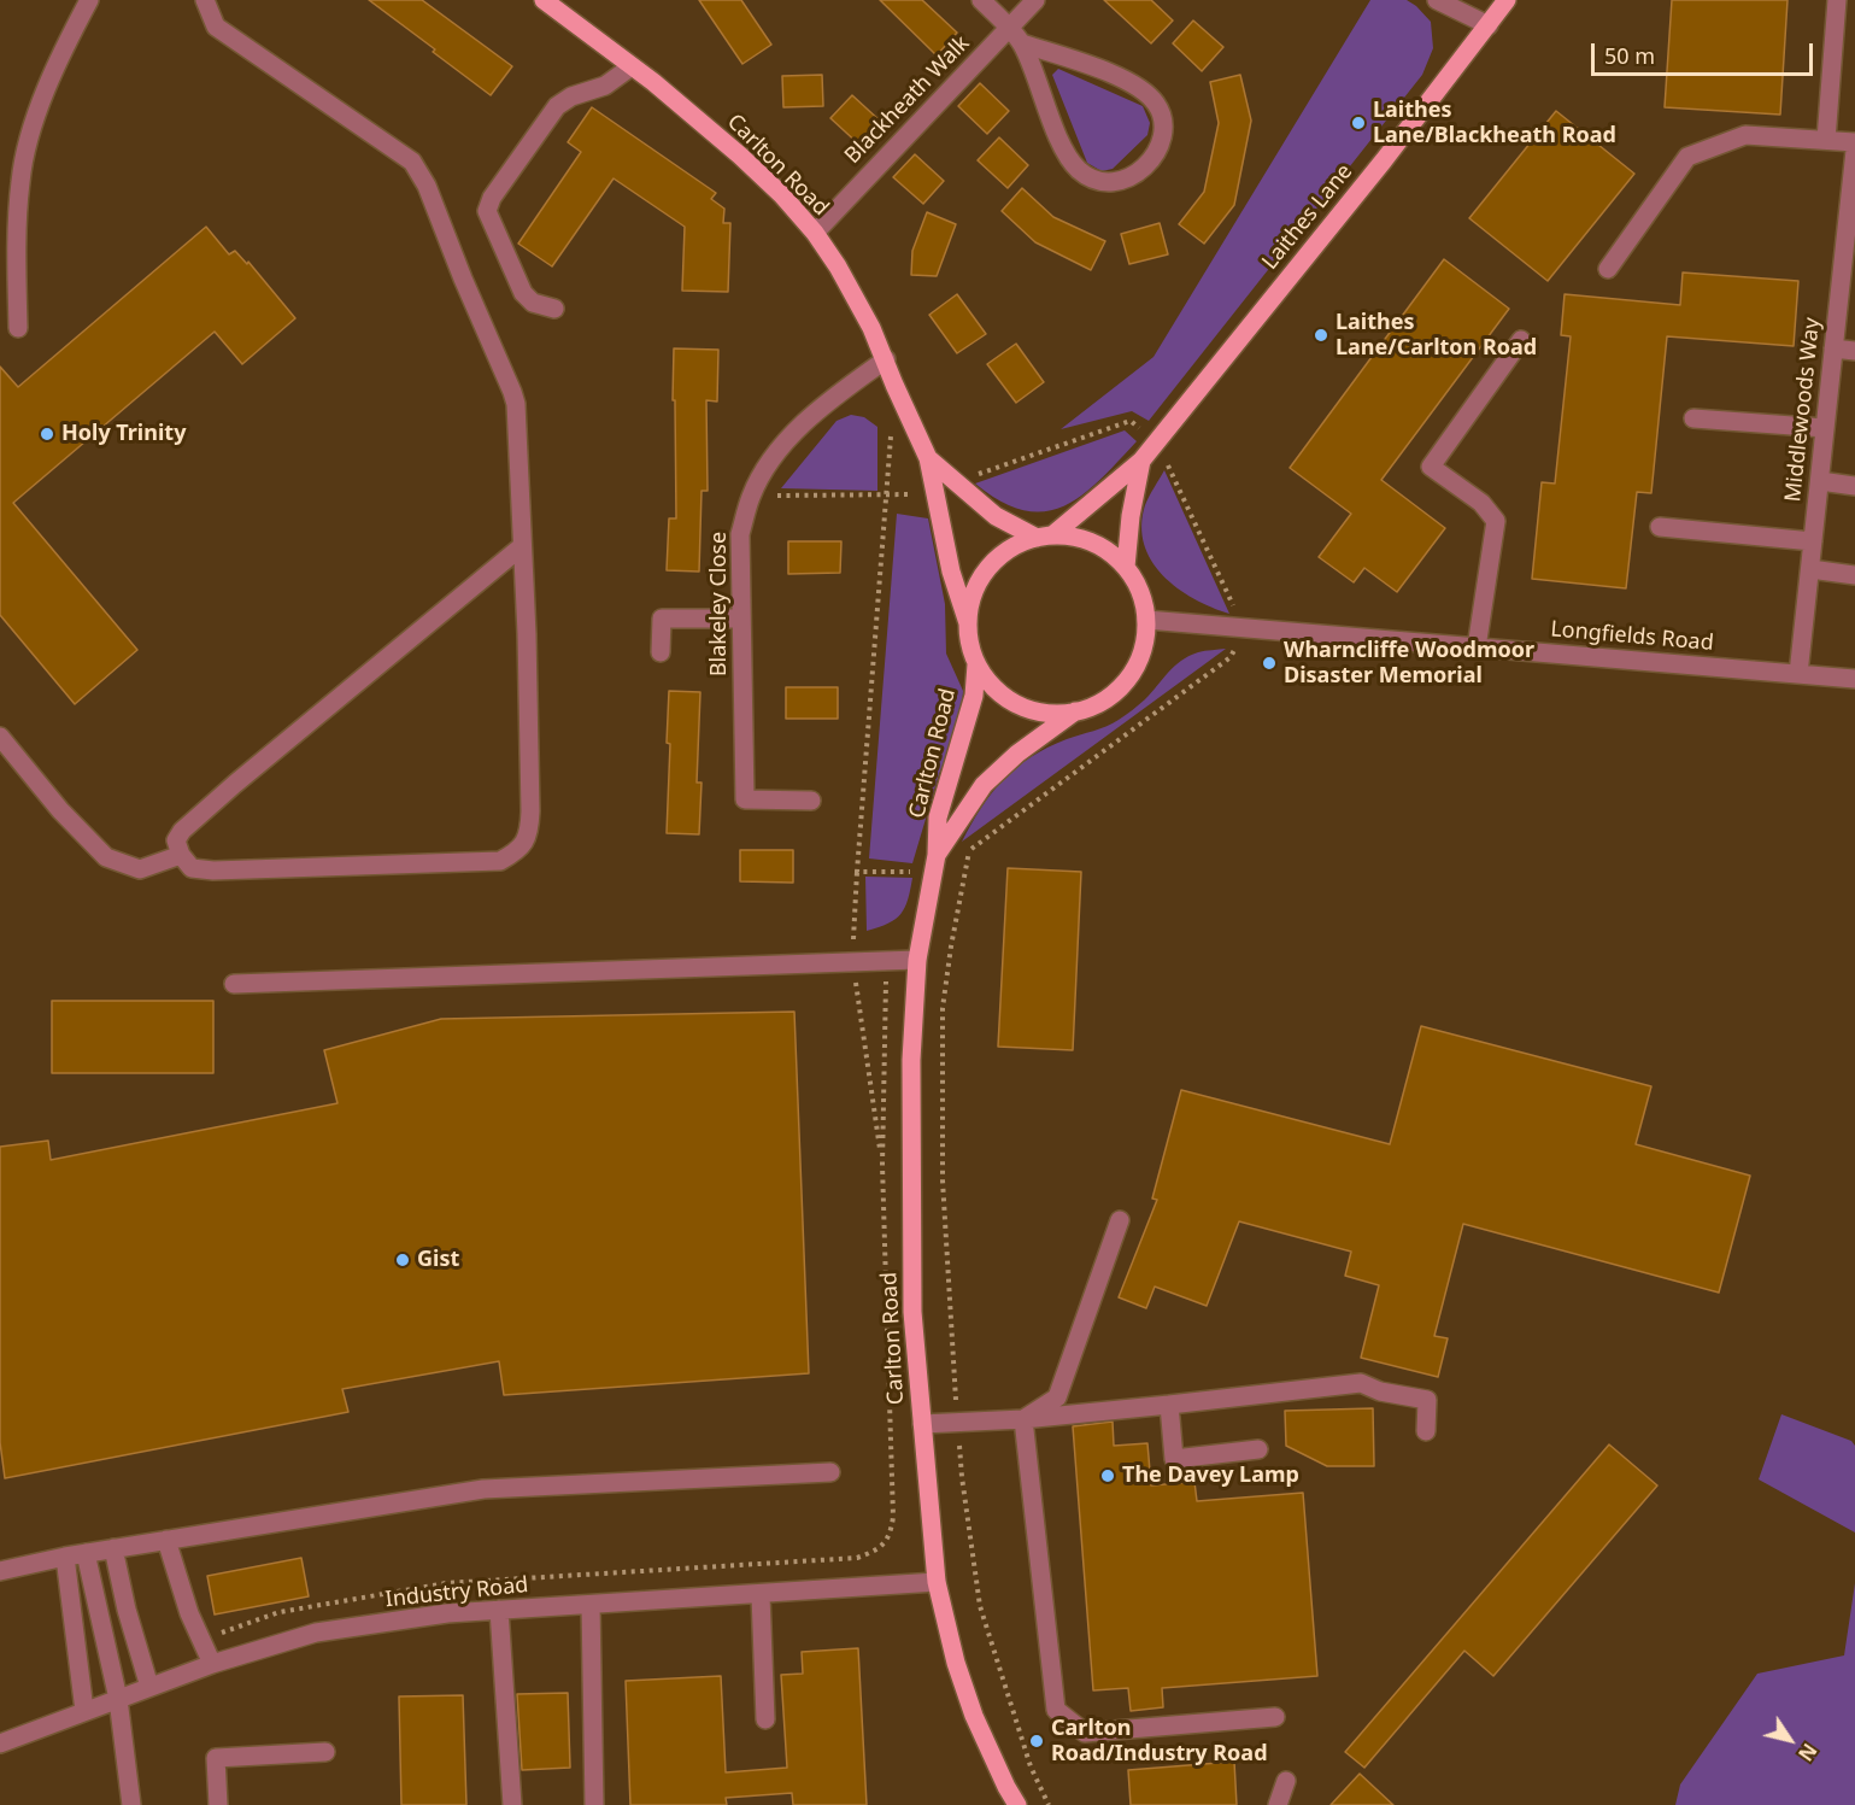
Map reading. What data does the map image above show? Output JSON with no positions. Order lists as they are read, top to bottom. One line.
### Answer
{"streets":{"main road":["Carlton Road","Laithes Lane"],"street":["Blackheath Walk","Middlewoods Way","Blakeley Close","Longfields Road","Industry Road"]},"crossings":[["Blackheath Walk","Carlton Road"],["Carlton Road","Laithes Lane"],["Carlton Road","Blakeley Close"],["Carlton Road","Longfields Road"],["Carlton Road","Industry Road"],["Laithes Lane","Longfields Road"],["Middlewoods Way","Longfields Road"]],"places":["Laithes Lane/Blackheath Road","Laithes Lane/Carlton Road","Holy Trinity","Wharncliffe Woodmoor Disaster Memorial","Gist","The Davey Lamp","Carlton Road/Industry Road"],"scale_bar":"50 m","north":"bottom right"}
